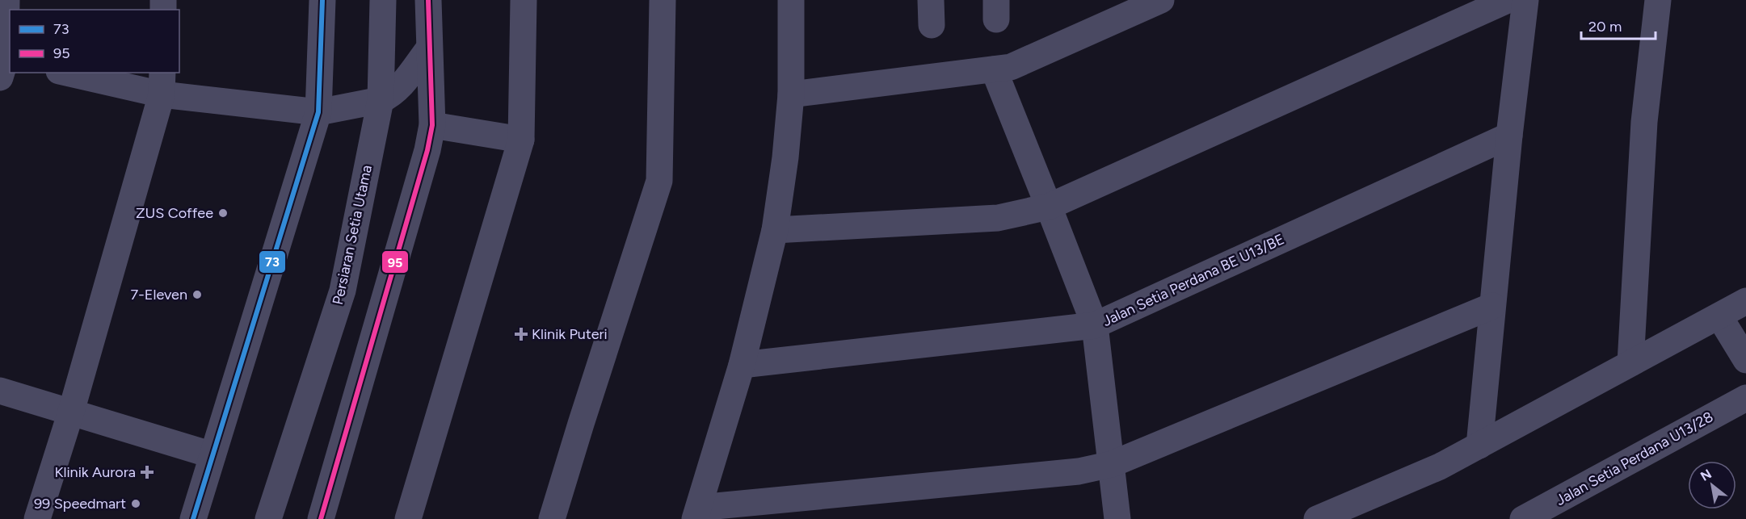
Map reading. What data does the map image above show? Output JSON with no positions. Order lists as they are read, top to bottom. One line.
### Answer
{"streets":{"street":["Persiaran Setia Utama","Jalan Setia Perdana BE U13/BE","Jalan Setia Perdana U13/28"]},"places":{"other":["ZUS Coffee","7-Eleven","99 Speedmart"],"health":["Klinik Puteri","Klinik Aurora"]},"lines":["transit line 73","transit line 95"],"legend":["73","95"],"scale_bar":"20 m","north":"top left"}
